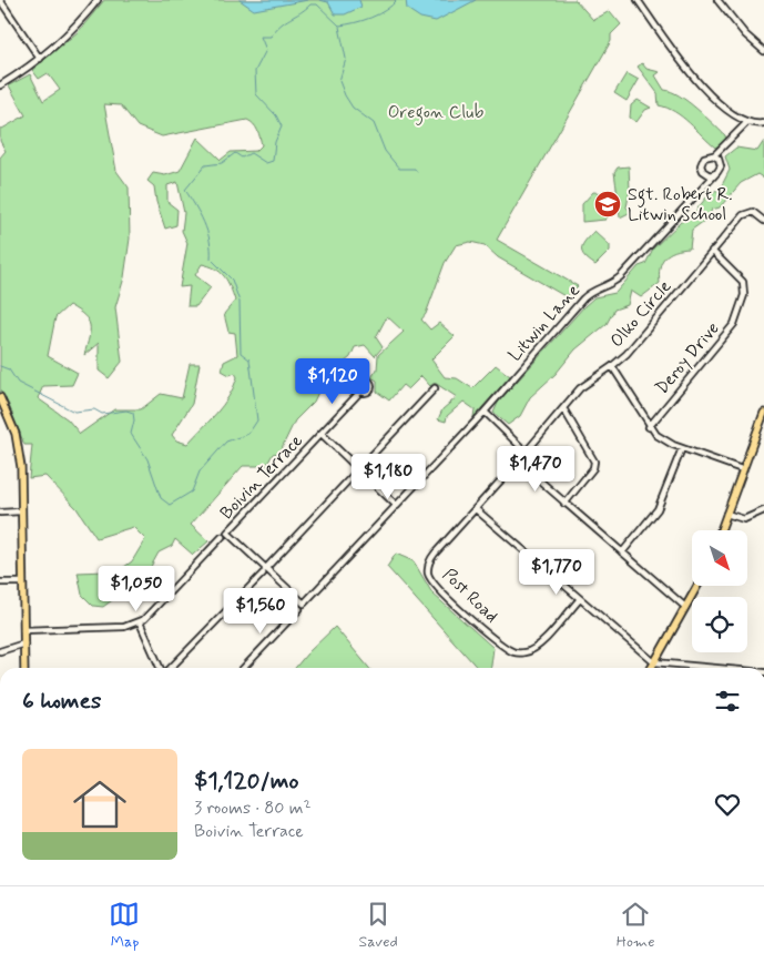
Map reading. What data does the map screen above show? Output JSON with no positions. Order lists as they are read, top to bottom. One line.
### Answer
{"streets":{"street":["Olko Circle","Litwin Lane","Deroy Drive","Boivin Terrace","Post Road"]},"crossings":[["Olko Circle","Deroy Drive"],["Olko Circle","Post Road"],["Litwin Lane","Boivin Terrace"]],"parks":["Oregon Club"],"places":{"school or university":["Sgt. Robert R. Litwin School"]},"north":"bottom right","page":{"price":["$1,120","$1,470","$1,180","$1,770","$1,050","$1,560"],"heading":"6 homes","list":[{"name":"$1,120/mo","note":"3 rooms · 80 m² · Boivin Terrace"}],"tabs":["Map","Saved","Home"]}}
